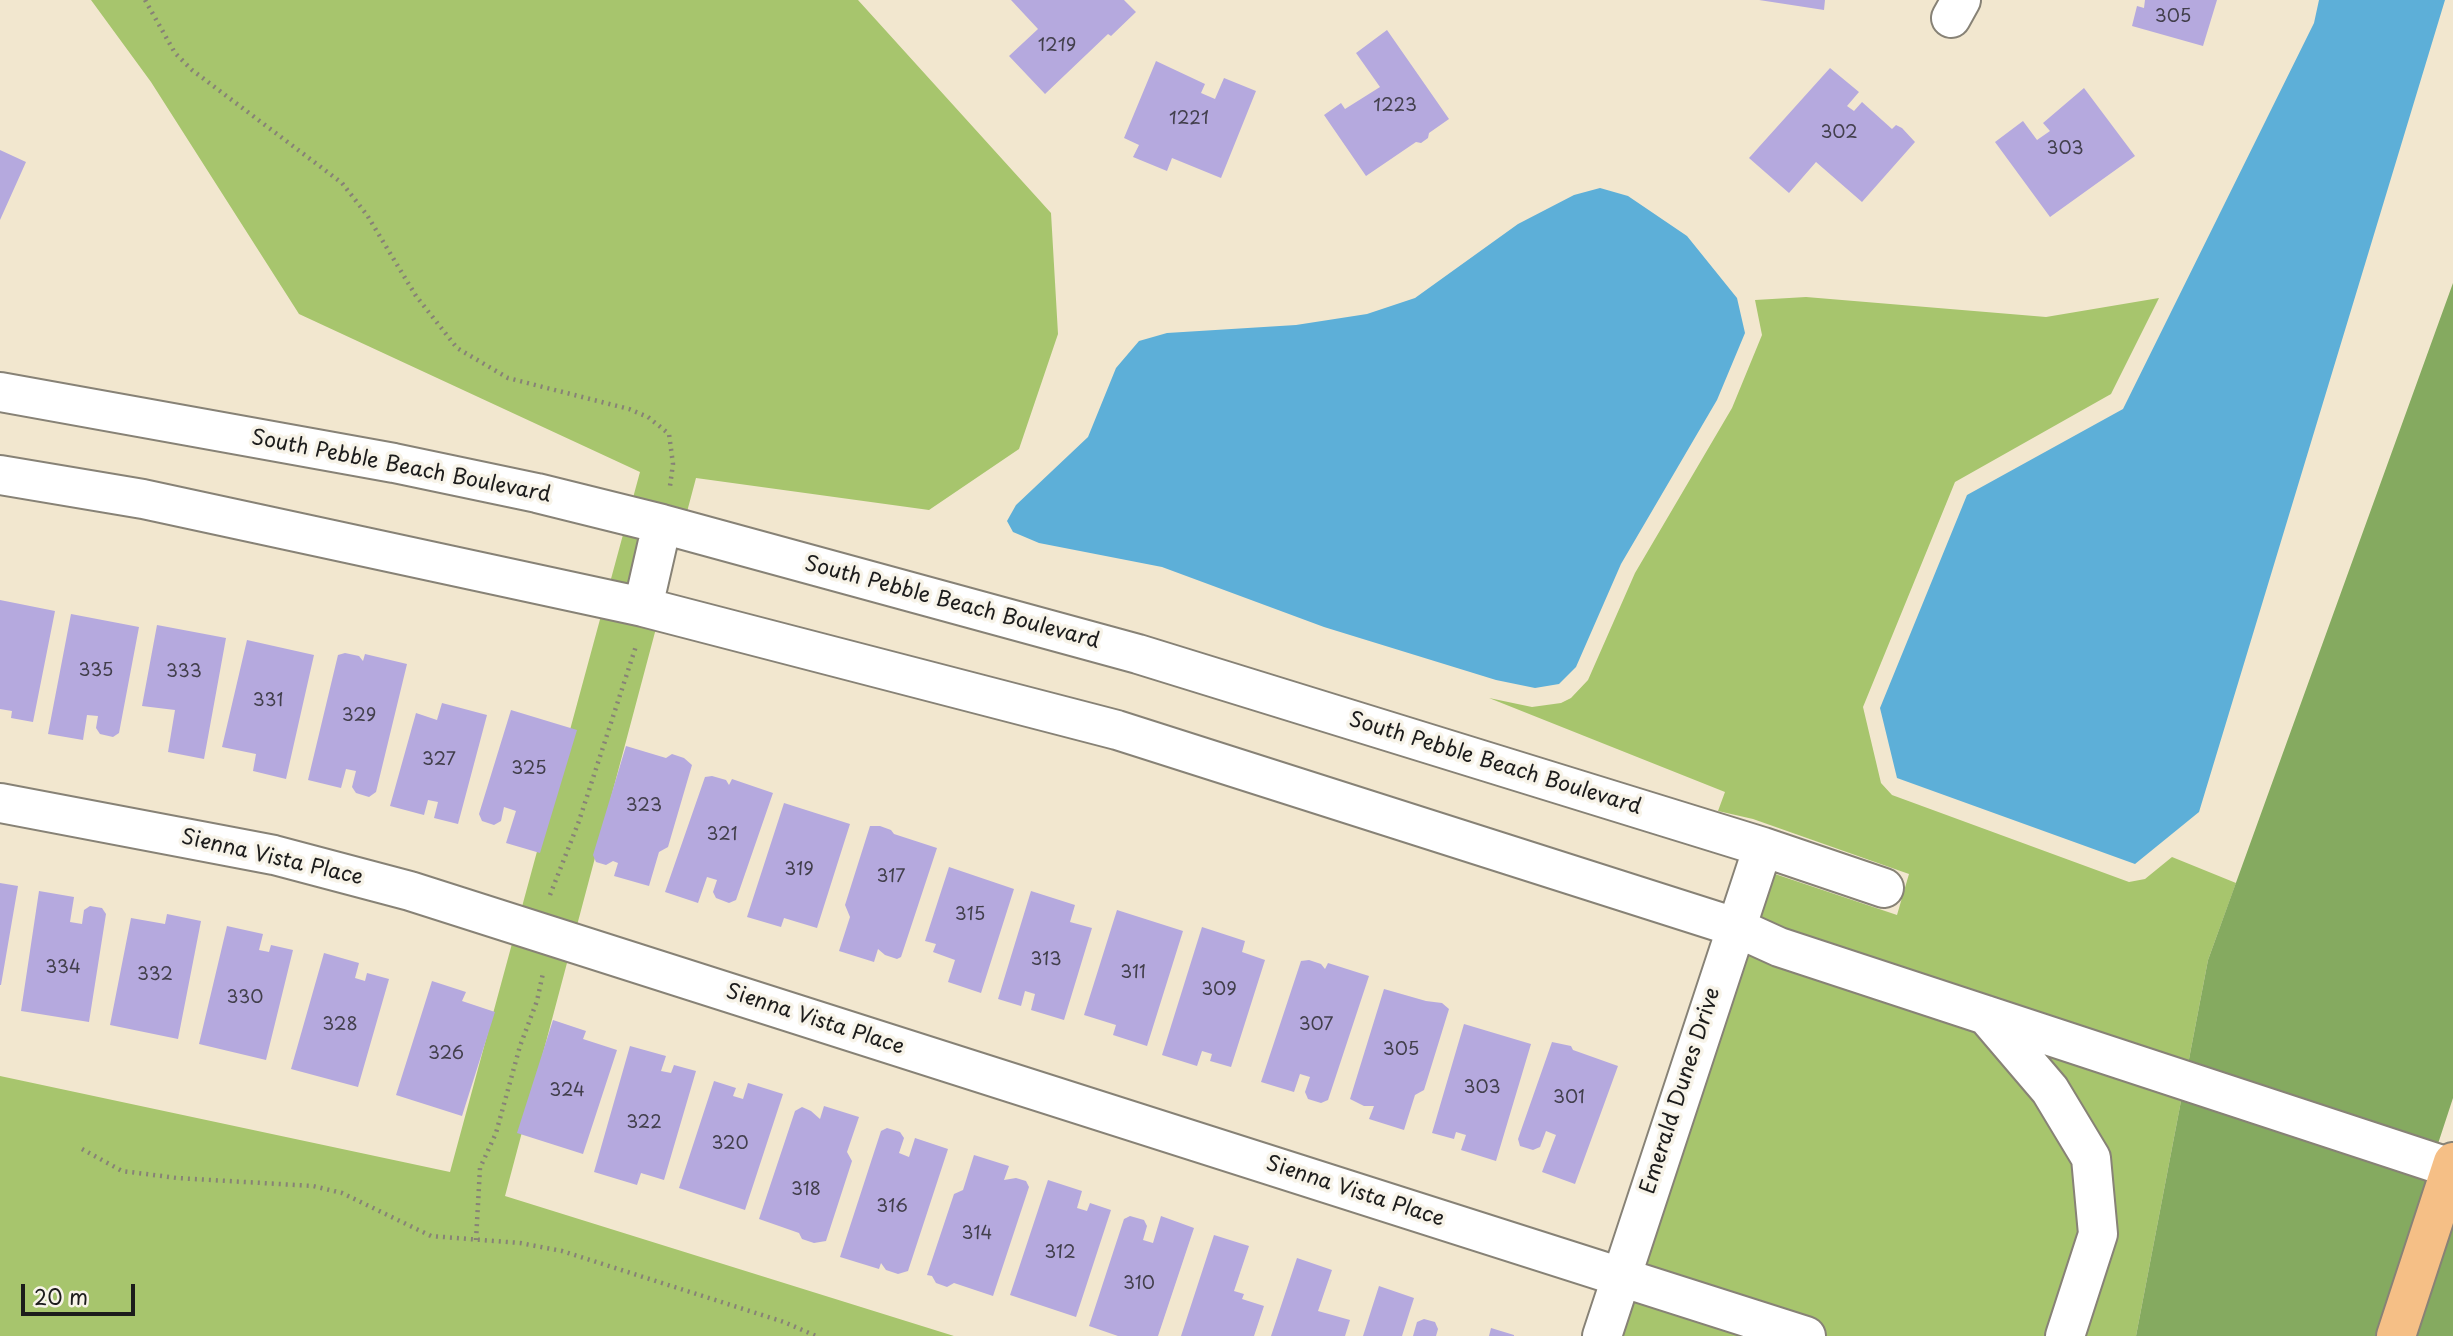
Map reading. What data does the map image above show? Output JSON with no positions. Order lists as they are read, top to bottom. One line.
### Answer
{"streets":{"street":["South Pebble Beach Boulevard","Sienna Vista Place","Emerald Dunes Drive"]},"crossings":[["South Pebble Beach Boulevard","Emerald Dunes Drive"],["Sienna Vista Place","Emerald Dunes Drive"]],"house_numbers":["305","1219","1223","1221","302","303","335","333","331","329","327","325","323","321","319","317","315","313","334","311","332","309","330","328","307","305","326","303","324","301","322","320","318","316","314","312","310"],"scale_bar":"20 m"}
